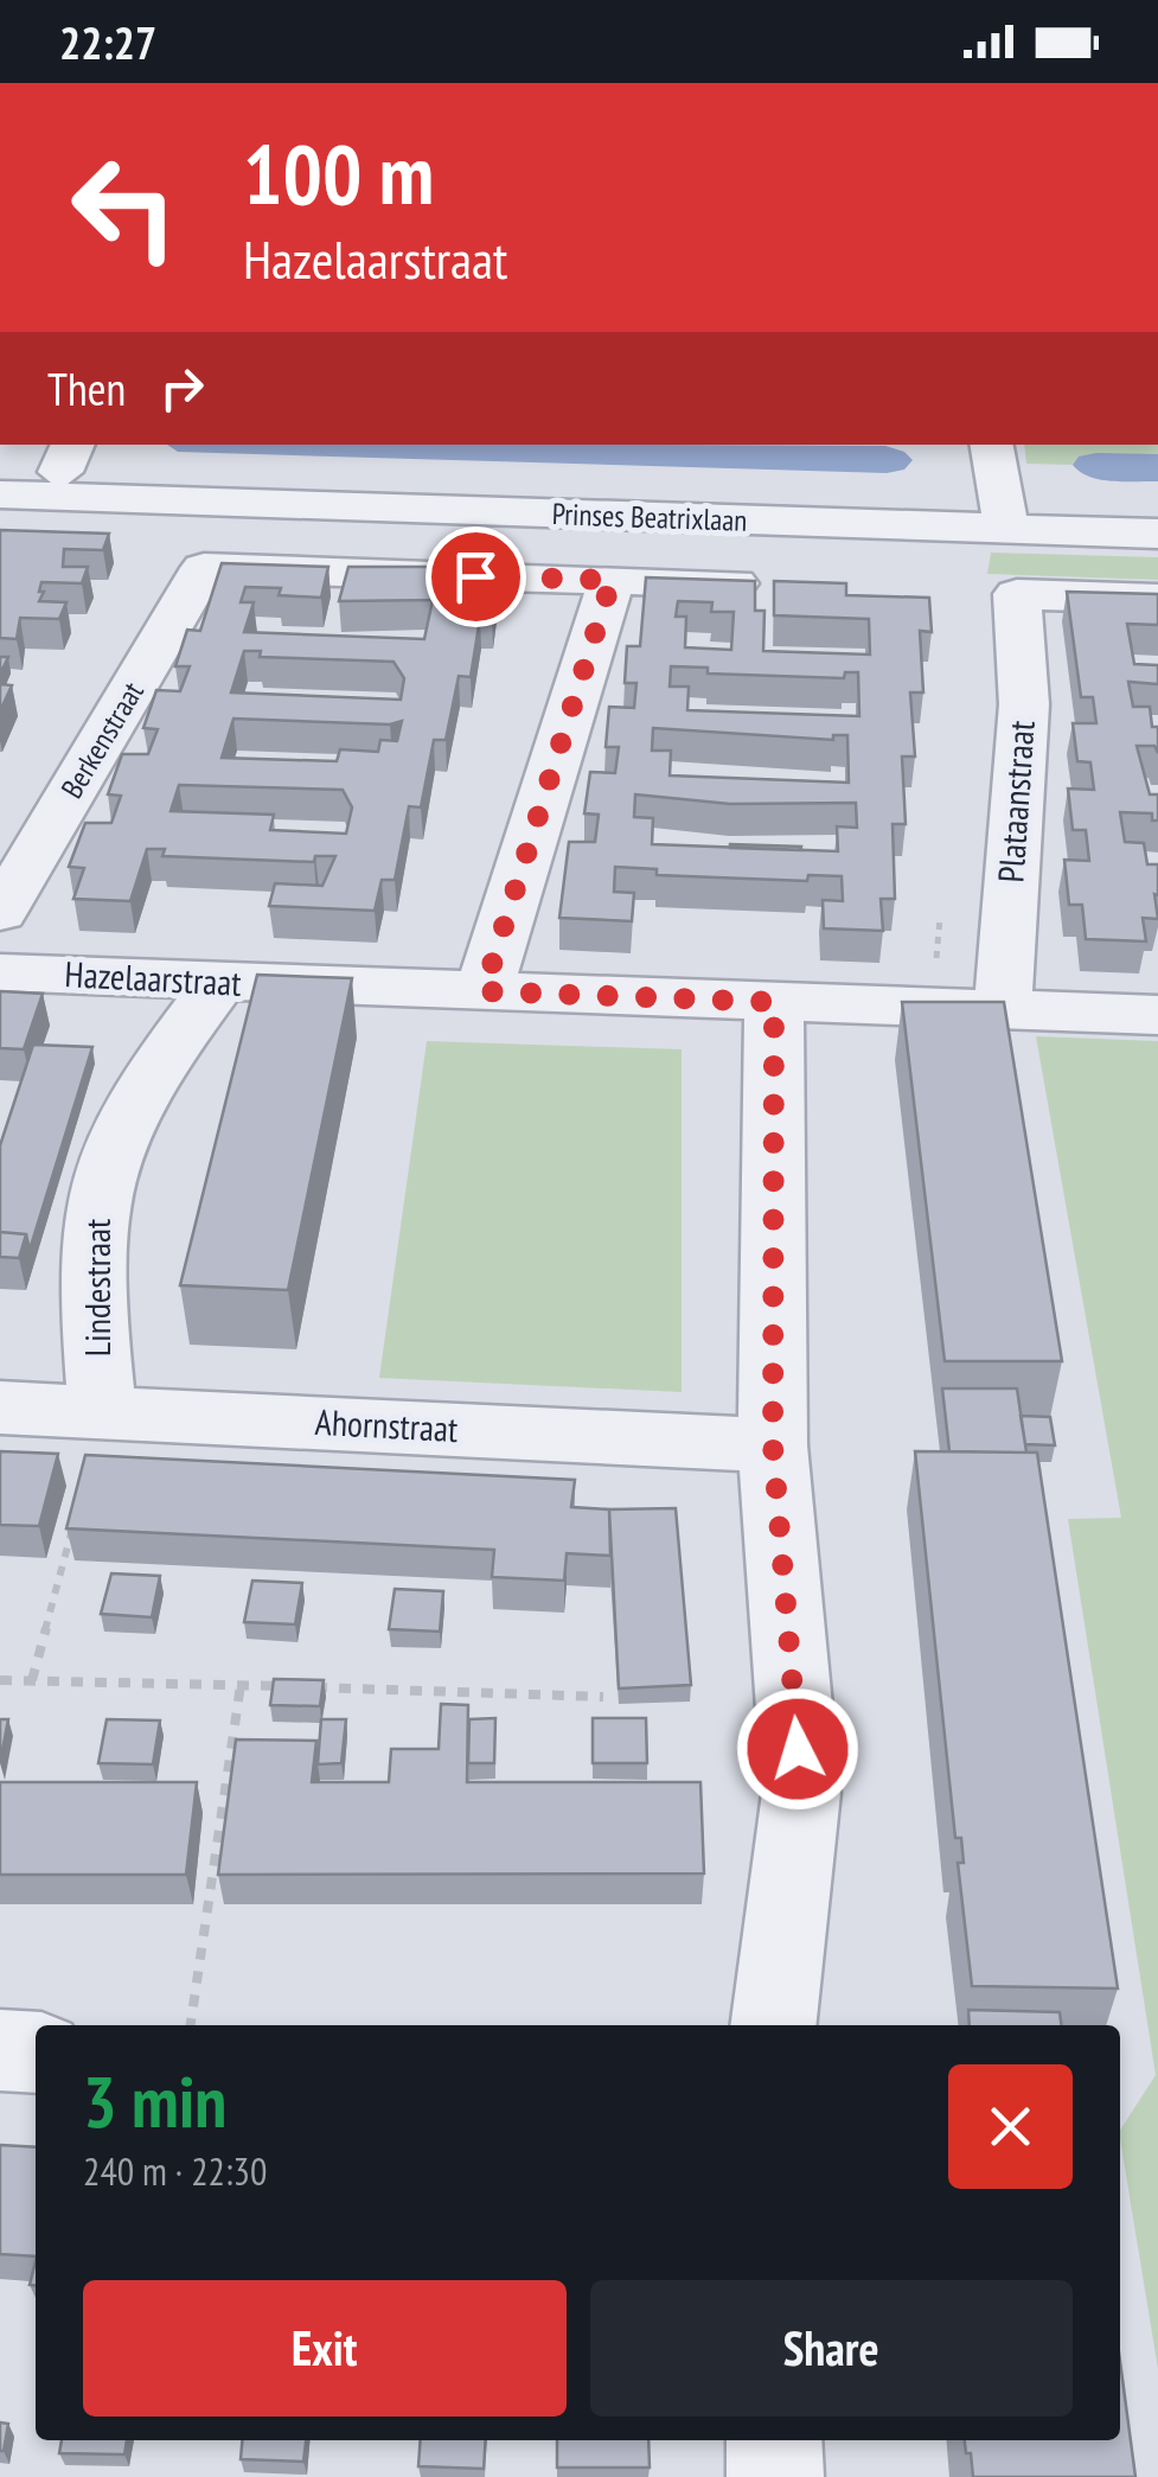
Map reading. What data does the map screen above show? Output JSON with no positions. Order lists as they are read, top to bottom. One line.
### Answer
{"streets":{"street":["Prinses Beatrixlaan","Berkenstraat","Plataanstraat","Hazelaarstraat","Lindestraat","Ahornstraat"]},"crossings":[["Plataanstraat","Hazelaarstraat"],["Hazelaarstraat","Lindestraat"],["Lindestraat","Ahornstraat"]],"page":{"status":"22:27","turn":["100 m","Hazelaarstraat"],"then":"Then","heading":["3 min","240 m · 22:30"],"buttons":["Exit","Share"]}}
